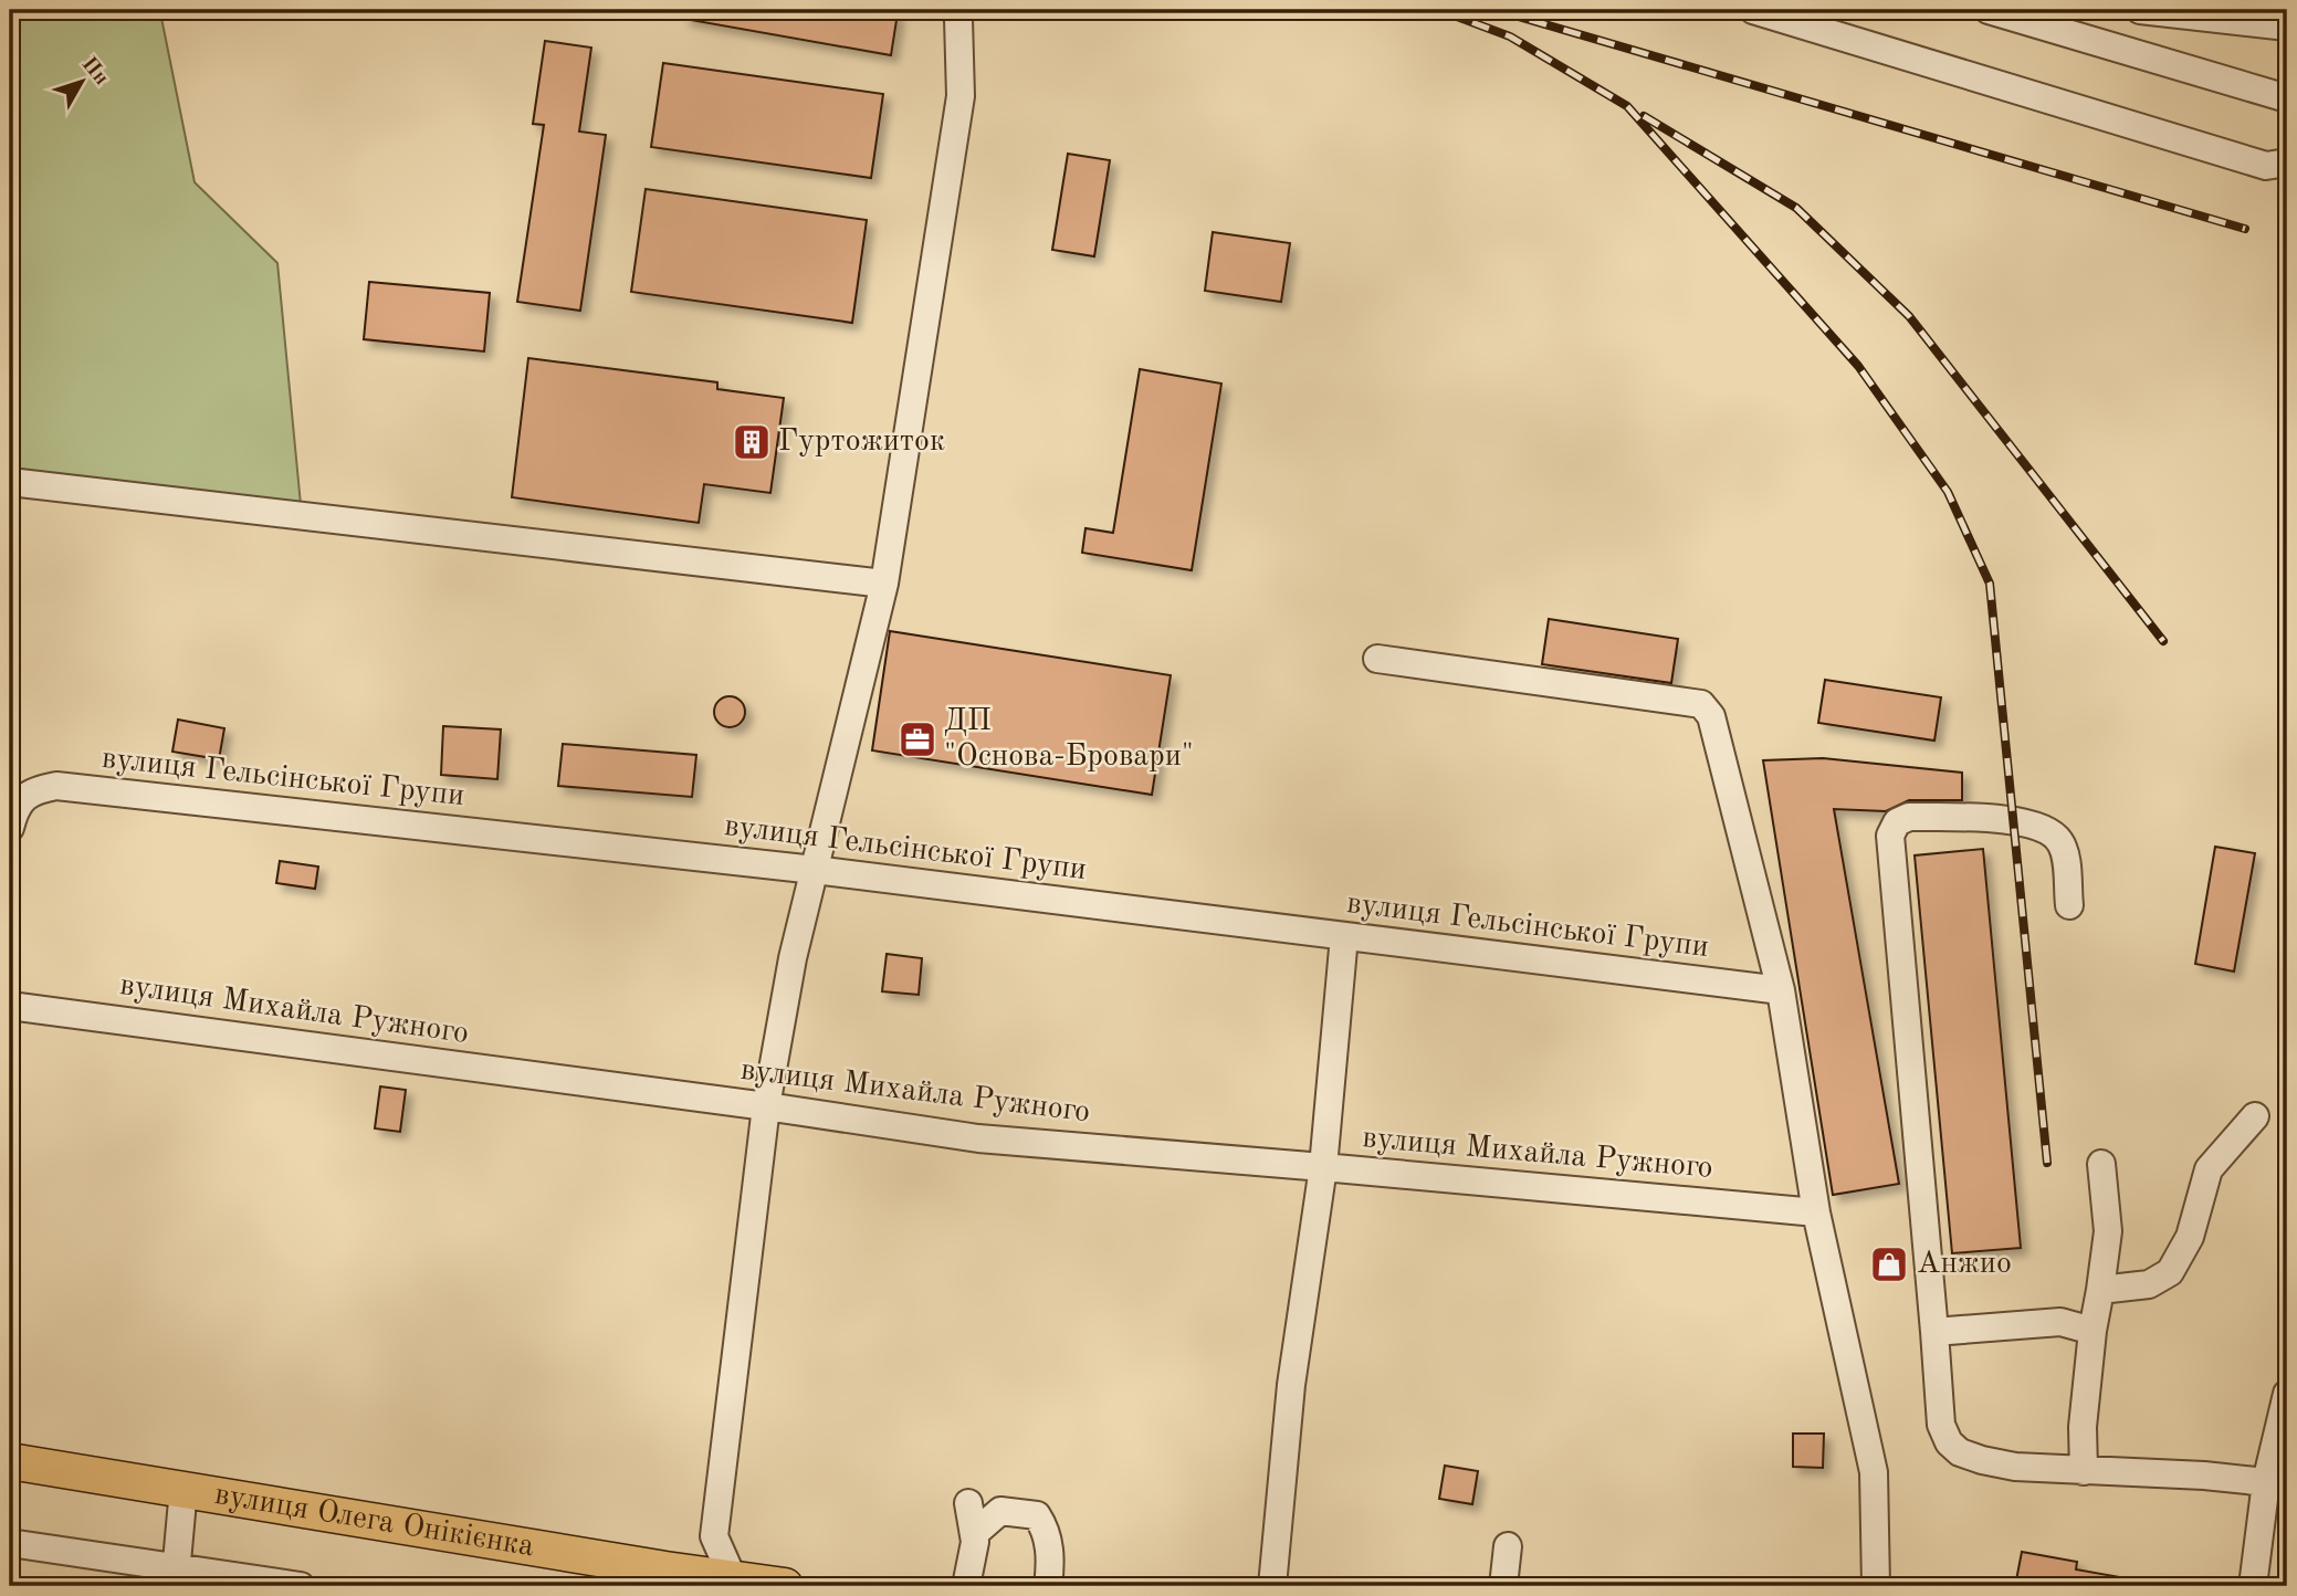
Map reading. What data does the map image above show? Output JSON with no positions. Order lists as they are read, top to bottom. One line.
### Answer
{"streets":{"main road":["вулиця Олега Онікієнка"],"street":["вулиця Гельсінської Групи","вулиця Михайла Ружного"]},"places":{"building":["Гуртожиток"],"office":["ДП \"Основа-Бровари\""],"shop":["Анжио"]},"north":"top right"}
